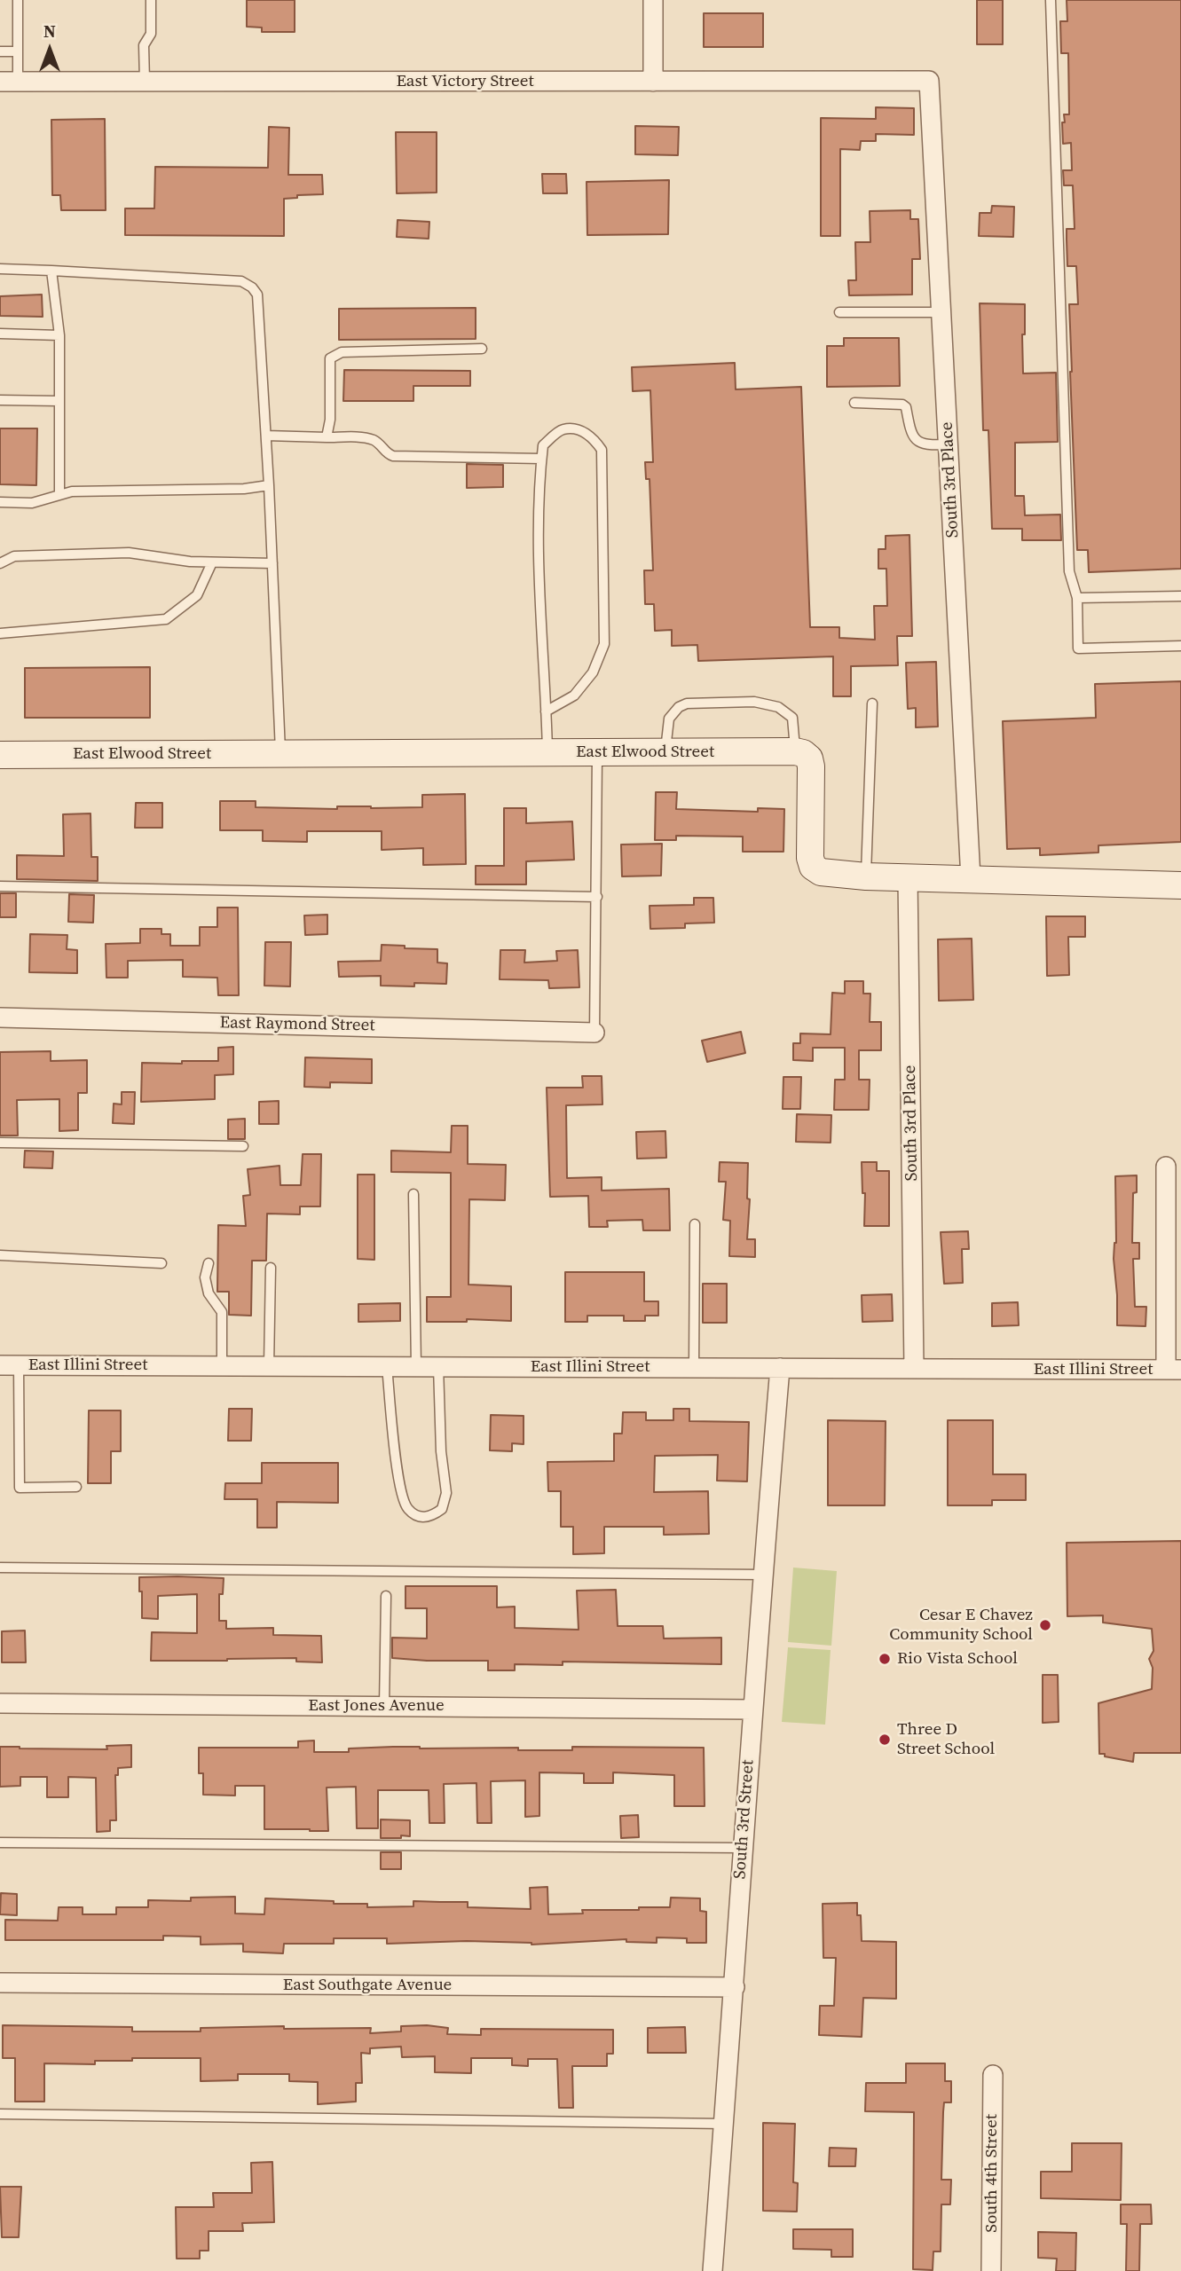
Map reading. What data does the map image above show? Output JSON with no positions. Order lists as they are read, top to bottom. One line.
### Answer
{"streets":{"street":["East Victory Street","South 3rd Place","East Elwood Street","East Raymond Street","East Illini Street","East Jones Avenue","South 3rd Street","East Southgate Avenue","South 4th Street"]},"crossings":[["East Victory Street","South 3rd Place"],["South 3rd Place","East Illini Street"],["East Illini Street","South 3rd Street"],["East Jones Avenue","South 3rd Street"],["South 3rd Street","East Southgate Avenue"]],"places":["Cesar E Chavez Community School","Rio Vista School","Three D Street School"],"north":"top"}
